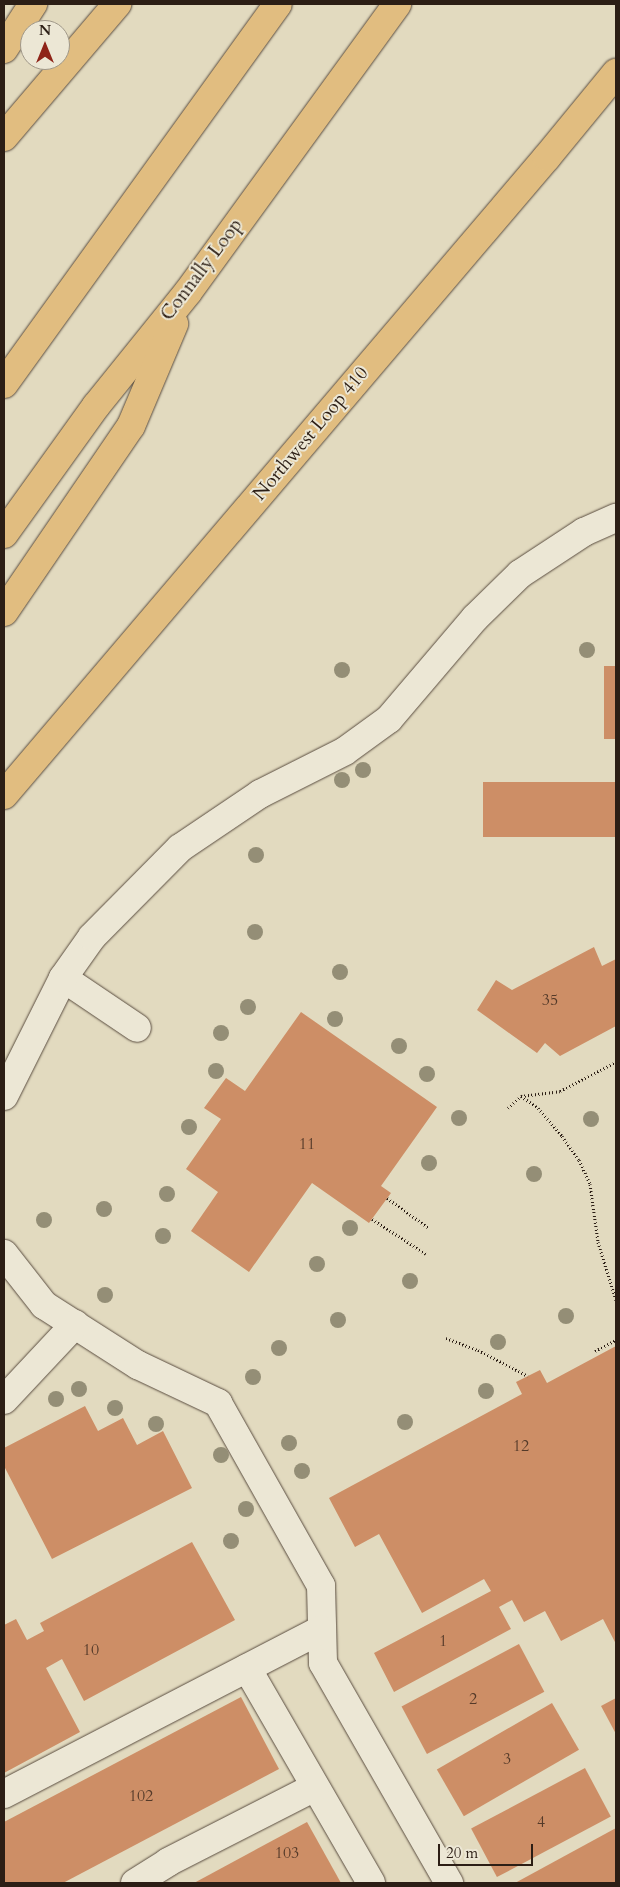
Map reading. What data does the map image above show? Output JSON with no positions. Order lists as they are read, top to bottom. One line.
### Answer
{"streets":{"main road":["Connally Loop","Northwest Loop 410"]},"house_numbers":["35","11","12","1","10","2","3","102","4","103"],"scale_bar":"20 m","north":"top"}
